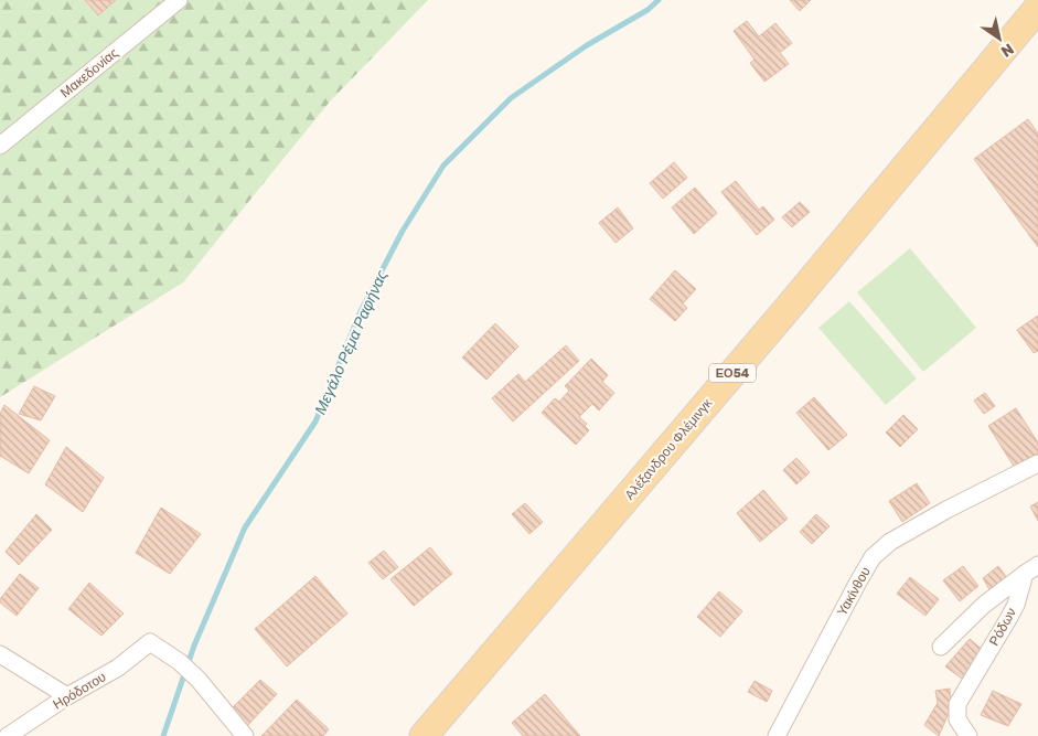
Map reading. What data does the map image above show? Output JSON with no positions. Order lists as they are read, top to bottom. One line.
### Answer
{"streets":{"main road":["ΕΟ54","Αλέξανδρου Φλέμινγκ"],"street":["Μακεδονίας","Υακίνθου","Ρόδων","Ηρόδοτου"]},"water":["Μεγάλο Ρέμα Ραφήνας"],"north":"bottom right"}
